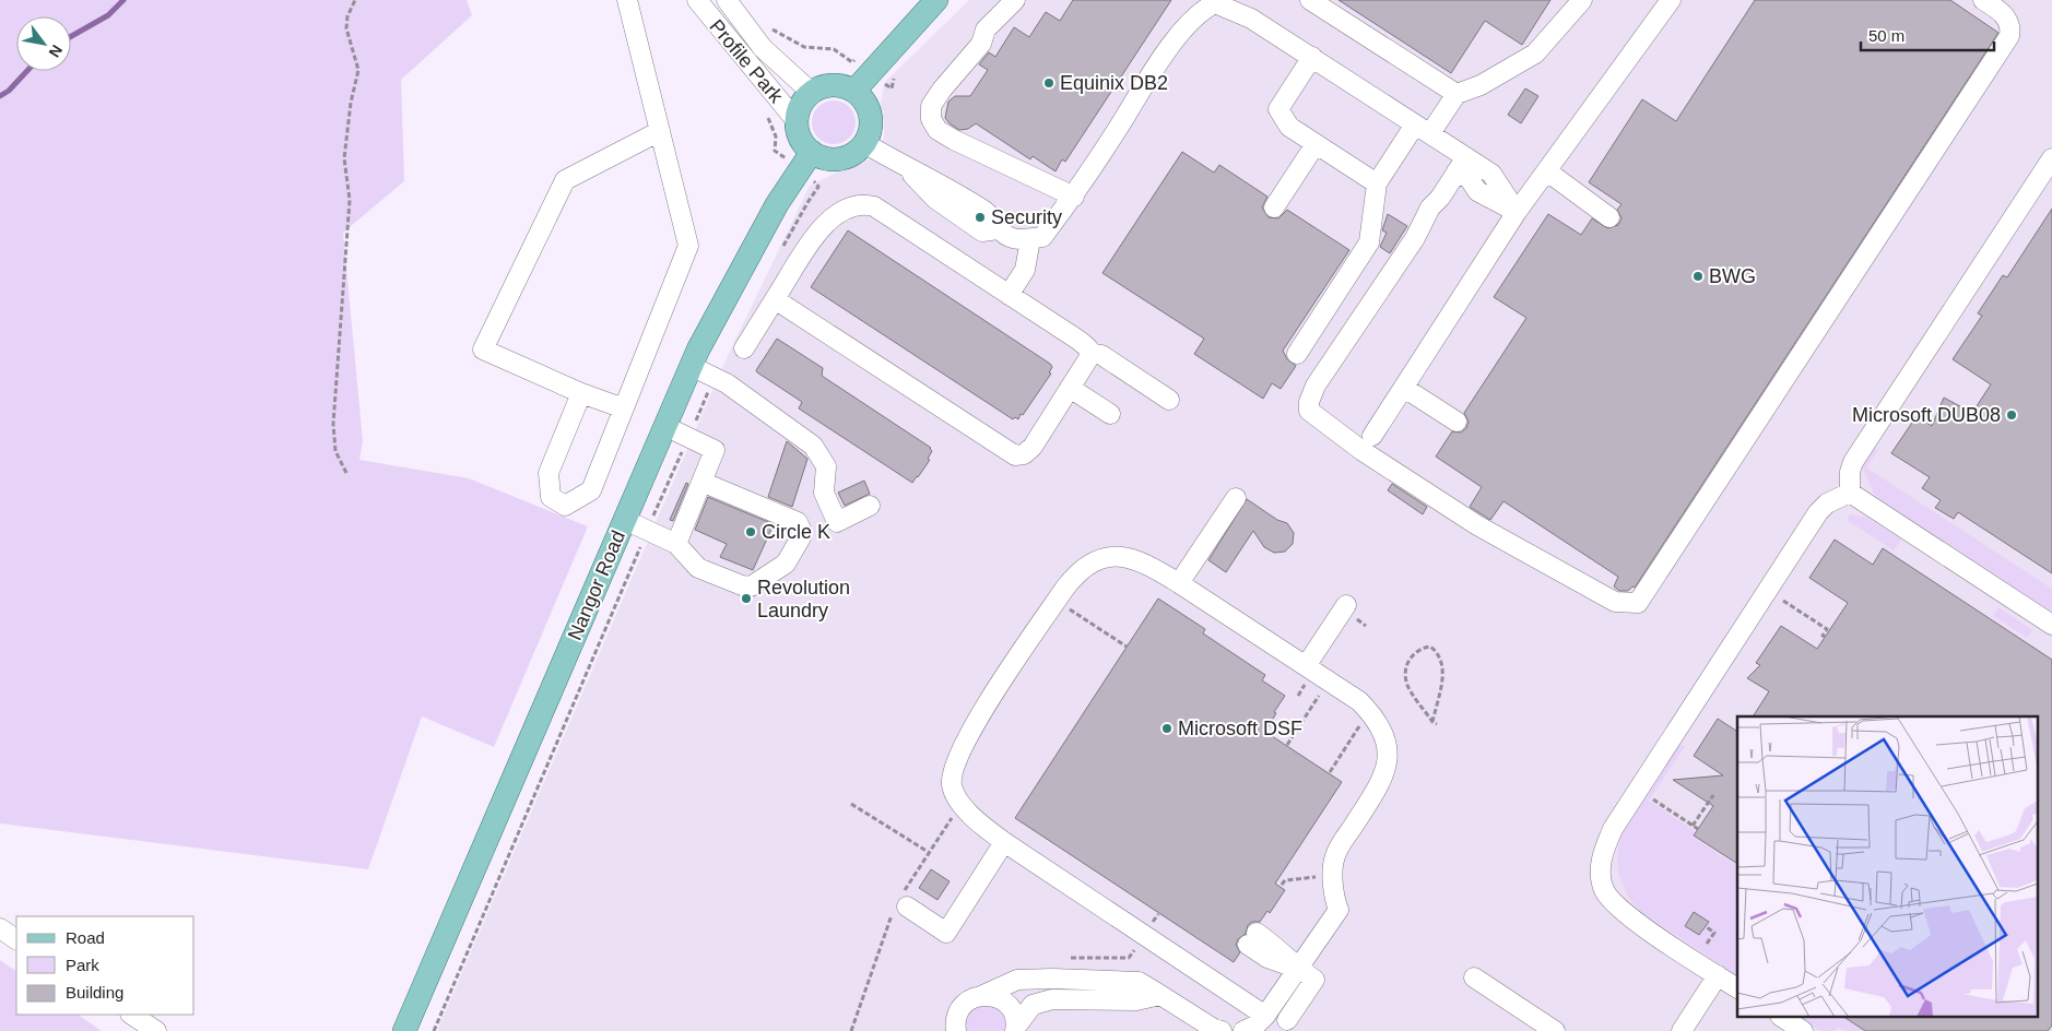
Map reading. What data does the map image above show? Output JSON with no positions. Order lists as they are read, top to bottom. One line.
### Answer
{"streets":{"main road":["Nangor Road"],"street":["Profile Park"]},"crossings":[["Profile Park","Nangor Road"]],"places":["Equinix DB2","Security","BWG","Microsoft DUB08","Circle K","Revolution Laundry","Microsoft DSF"],"legend":["Road","Park","Building"],"scale_bar":"50 m","north":"bottom right"}
